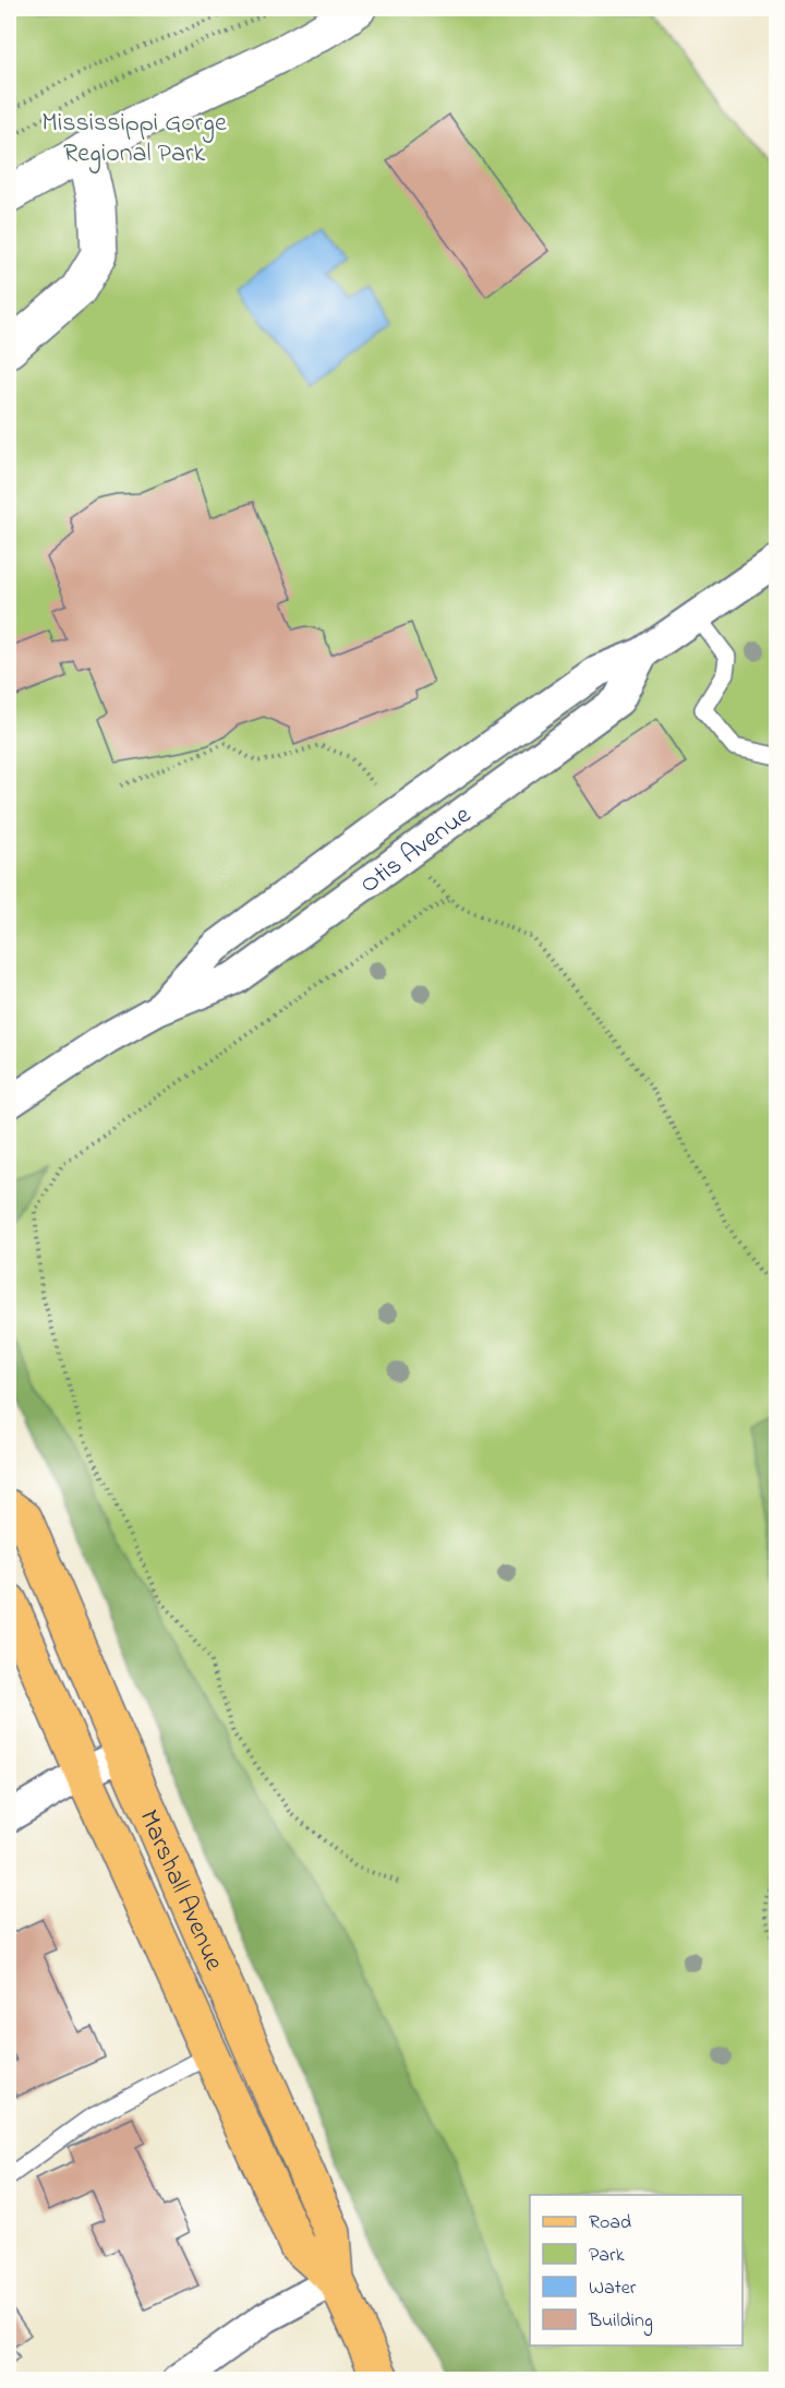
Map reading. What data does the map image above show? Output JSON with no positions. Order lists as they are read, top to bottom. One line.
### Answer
{"streets":{"main road":["Marshall Avenue"],"street":["Otis Avenue"]},"parks":["Mississippi Gorge Regional Park"],"legend":["Road","Park","Water","Building"]}
